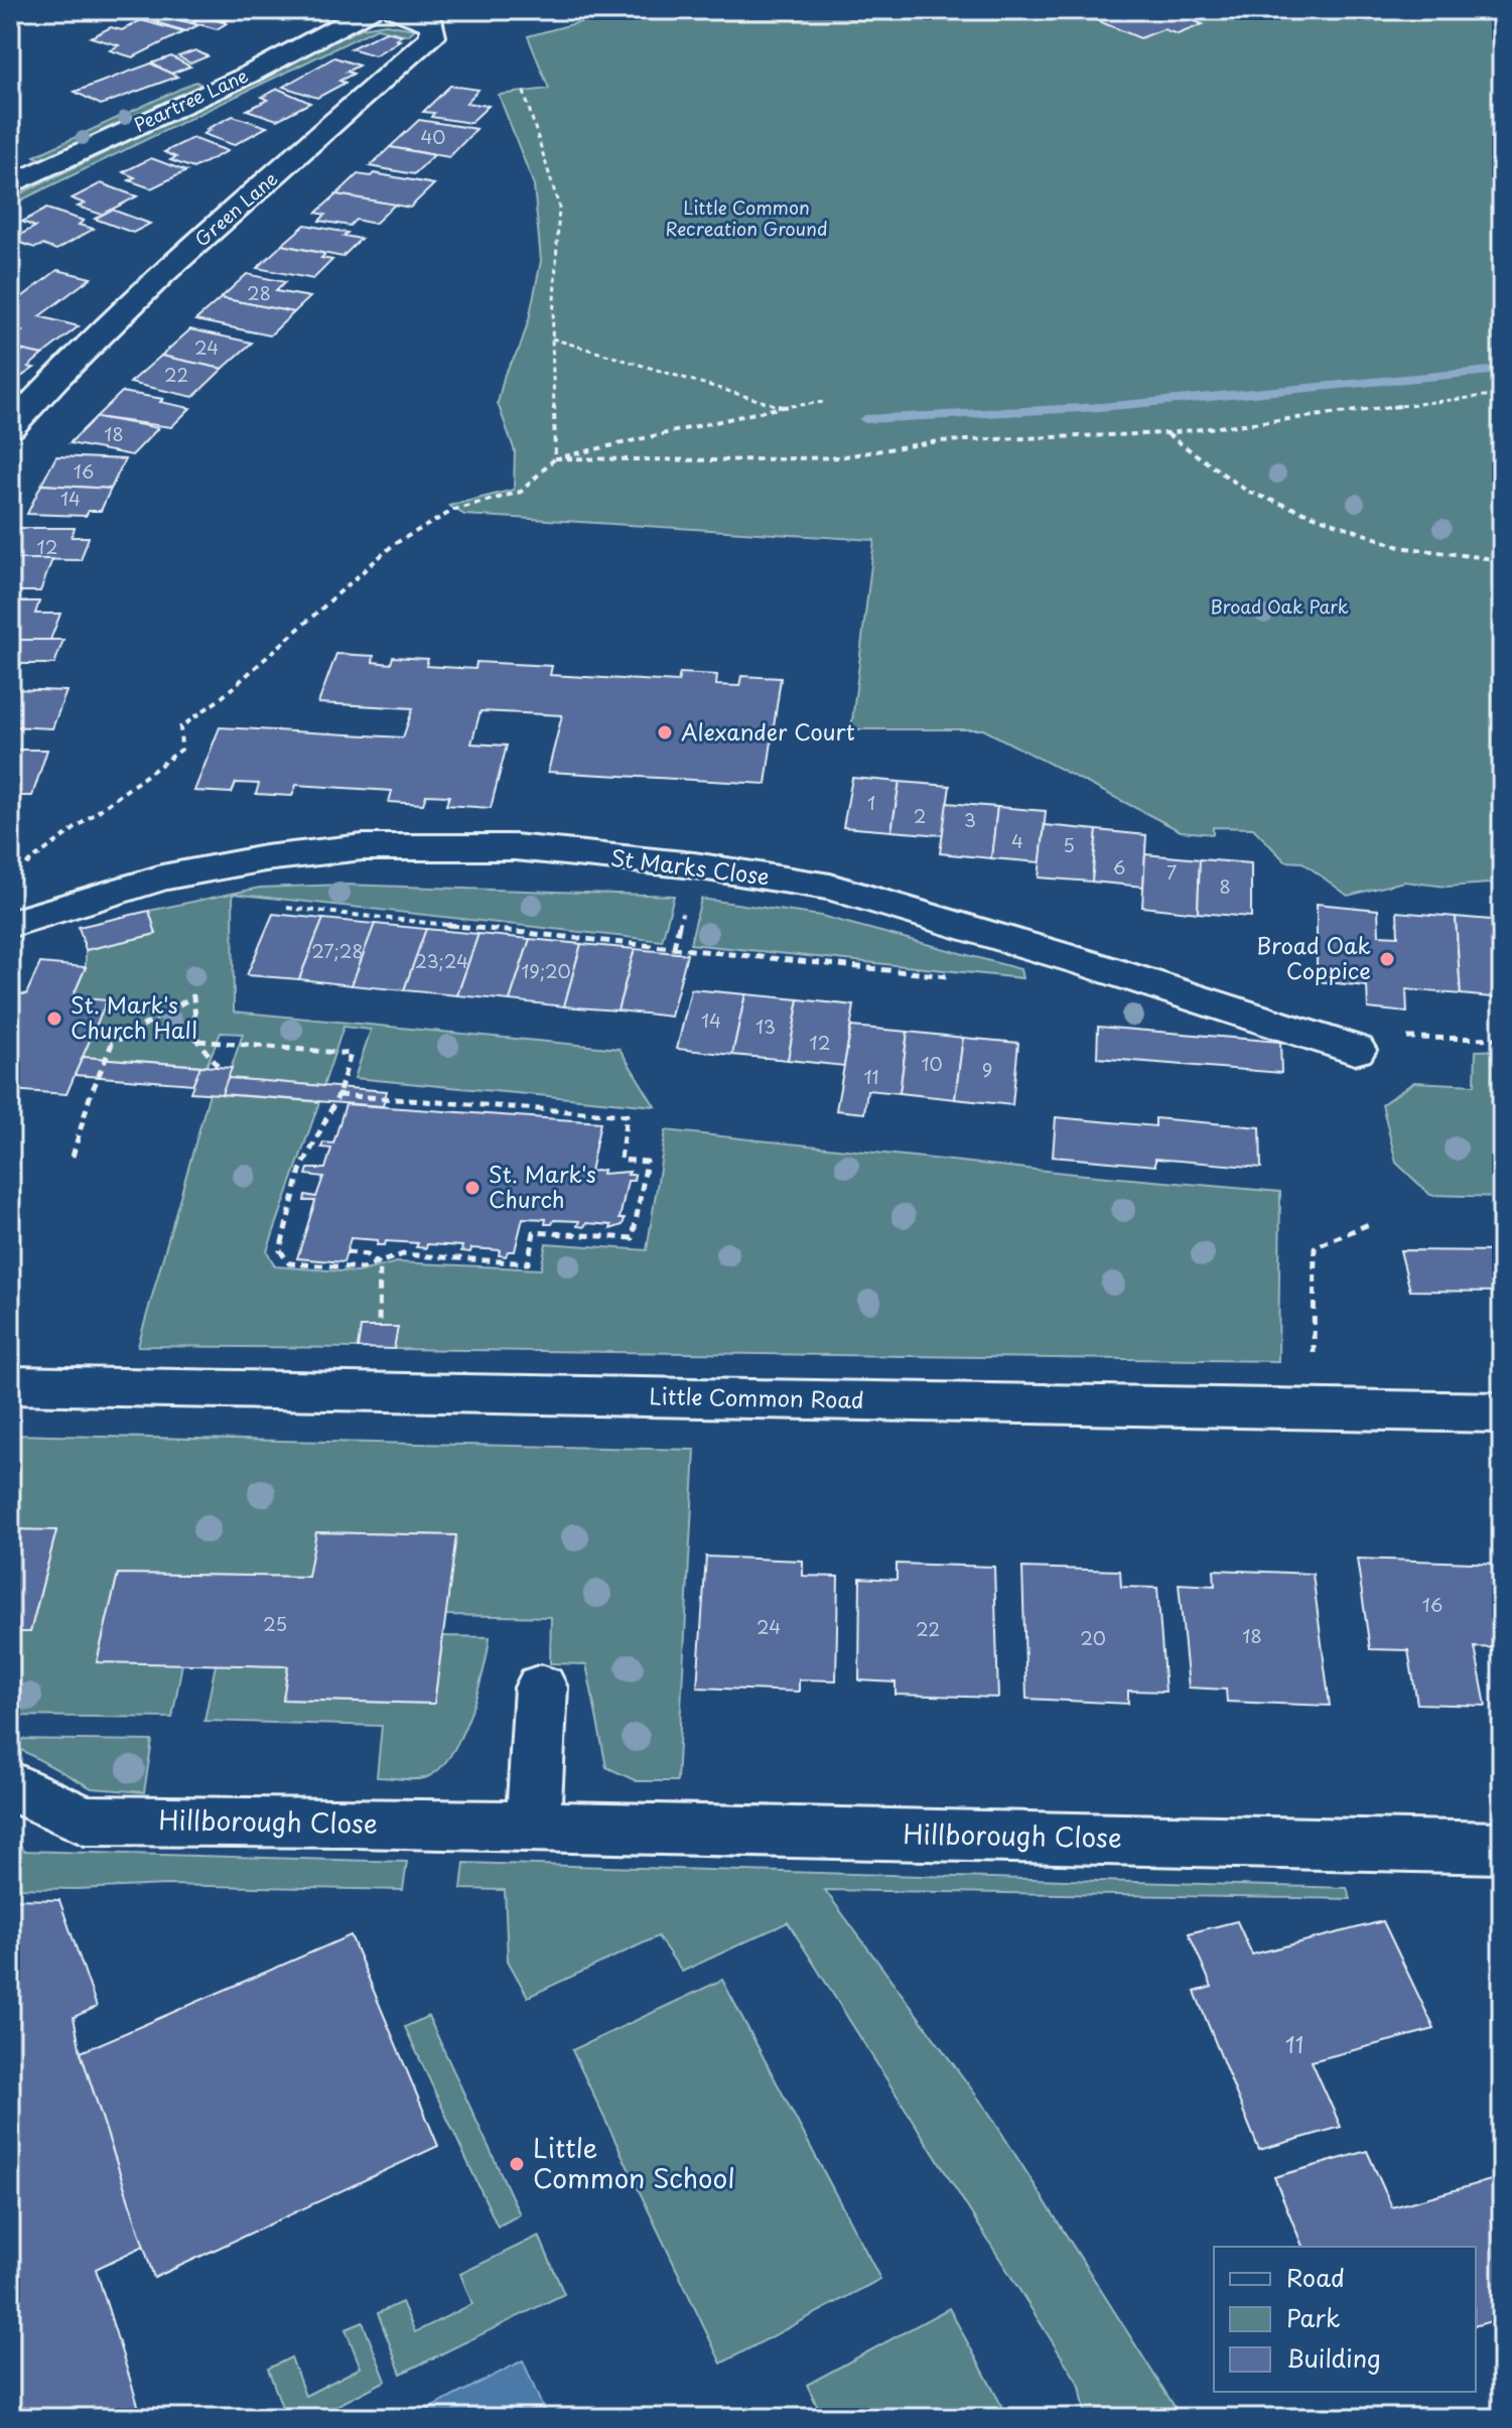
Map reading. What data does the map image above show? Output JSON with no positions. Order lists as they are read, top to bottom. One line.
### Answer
{"streets":{"main road":["Peartree Lane","Green Lane","St Marks Close","Little Common Road","Hillborough Close"]},"parks":["Little Common Recreation Ground","Broad Oak Park"],"places":["Alexander Court","Broad Oak Coppice","St. Mark's Church Hall","St. Mark's Church","Little Common School"],"house_numbers":["40","28","24","22","18","16","14","12","1","2","3","4","5","6","7","8","27;28","23;24","19;20","14","13","12","10","9","11","16","25","24","22","18","20","11"],"legend":["Road","Park","Building"]}
